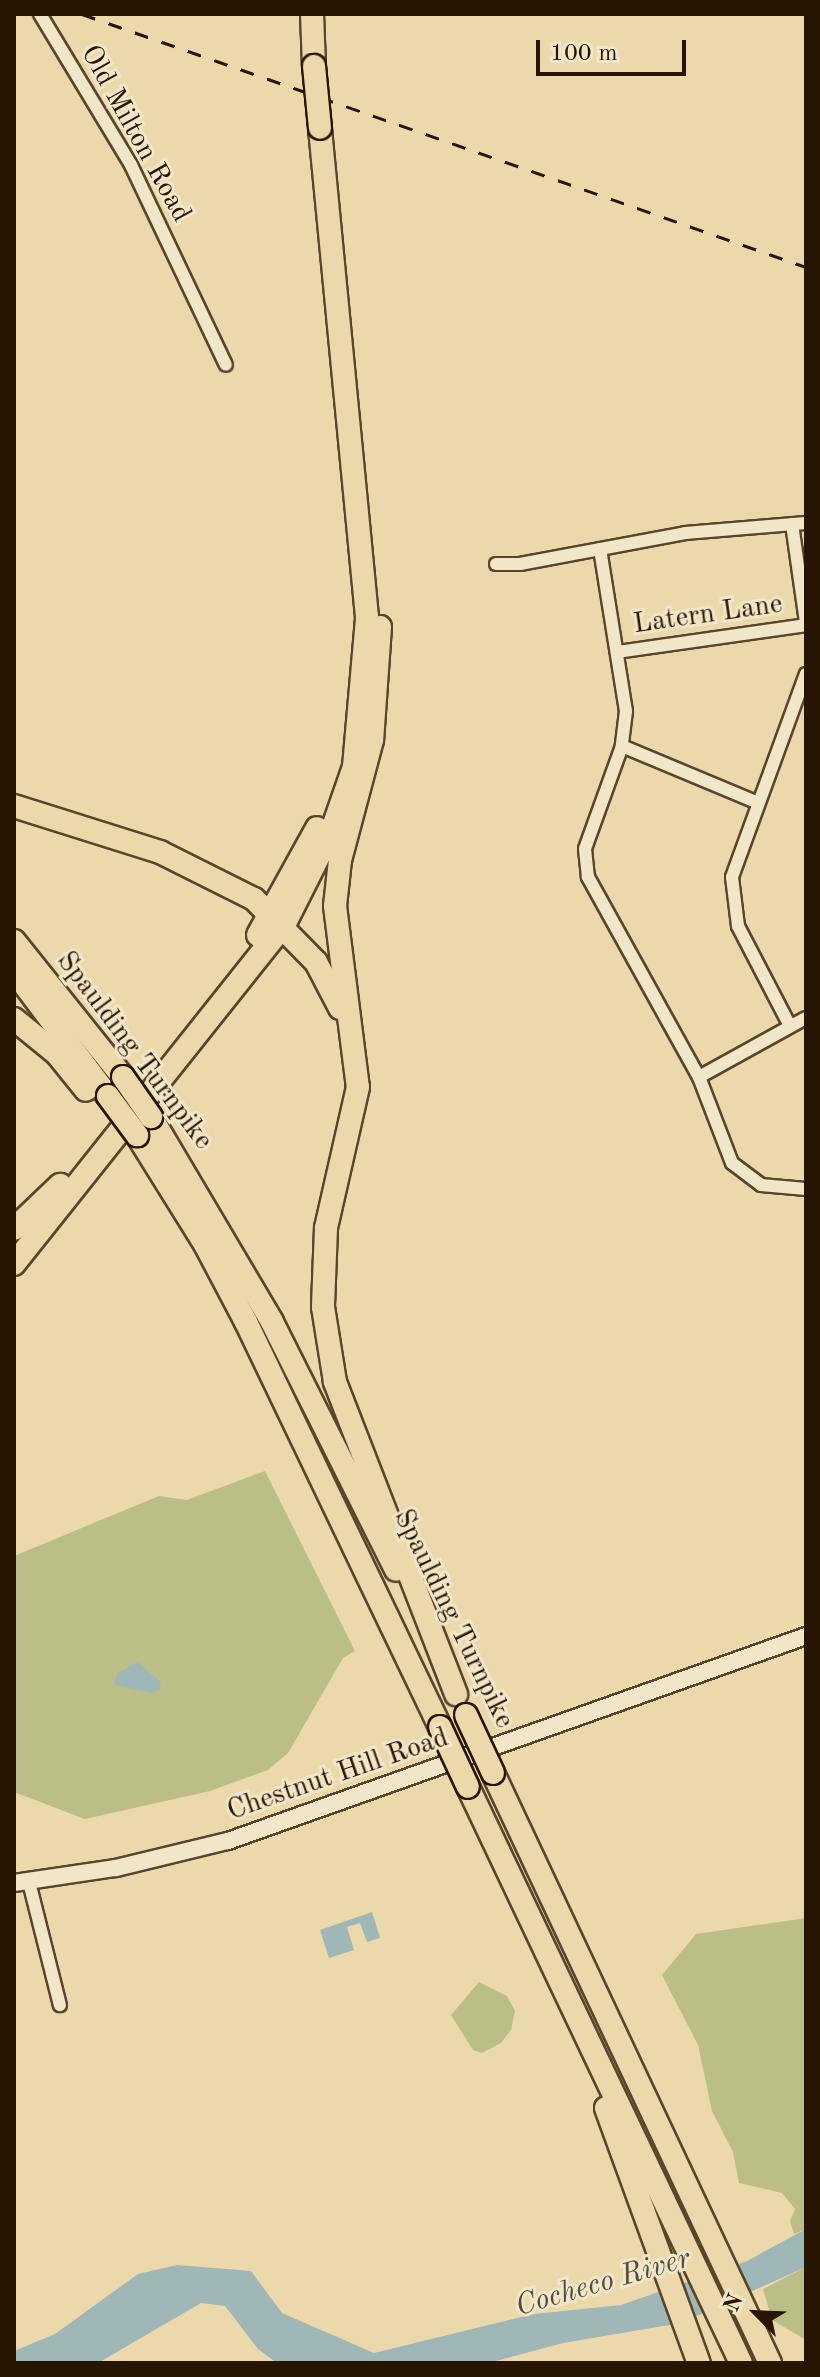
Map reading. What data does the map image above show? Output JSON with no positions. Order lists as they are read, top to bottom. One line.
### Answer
{"streets":{"highway":["Spaulding Turnpike"],"street":["Old Milton Road","Latern Lane","Chestnut Hill Road"]},"water":["Cocheco River"],"scale_bar":"100 m","north":"top left"}
